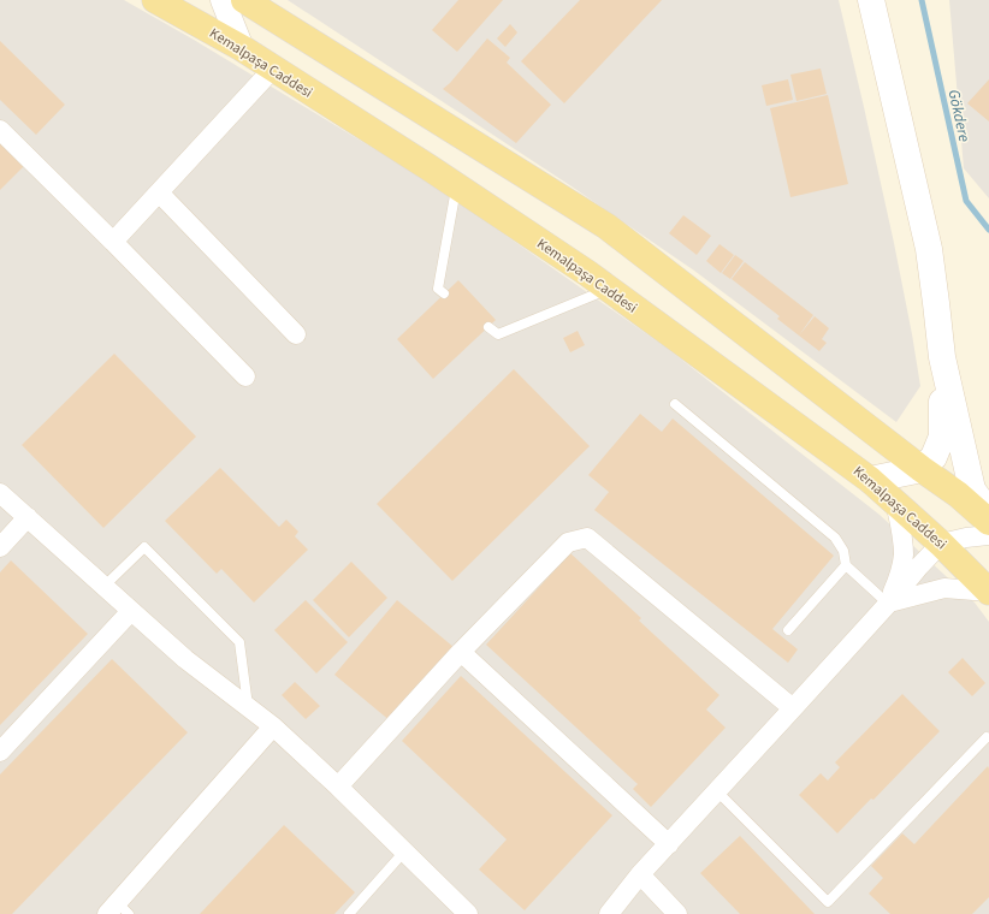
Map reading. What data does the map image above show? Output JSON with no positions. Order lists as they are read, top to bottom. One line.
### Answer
{"streets":{"main road":["Kemalpaşa Caddesi"]},"water":["Gökdere"]}
